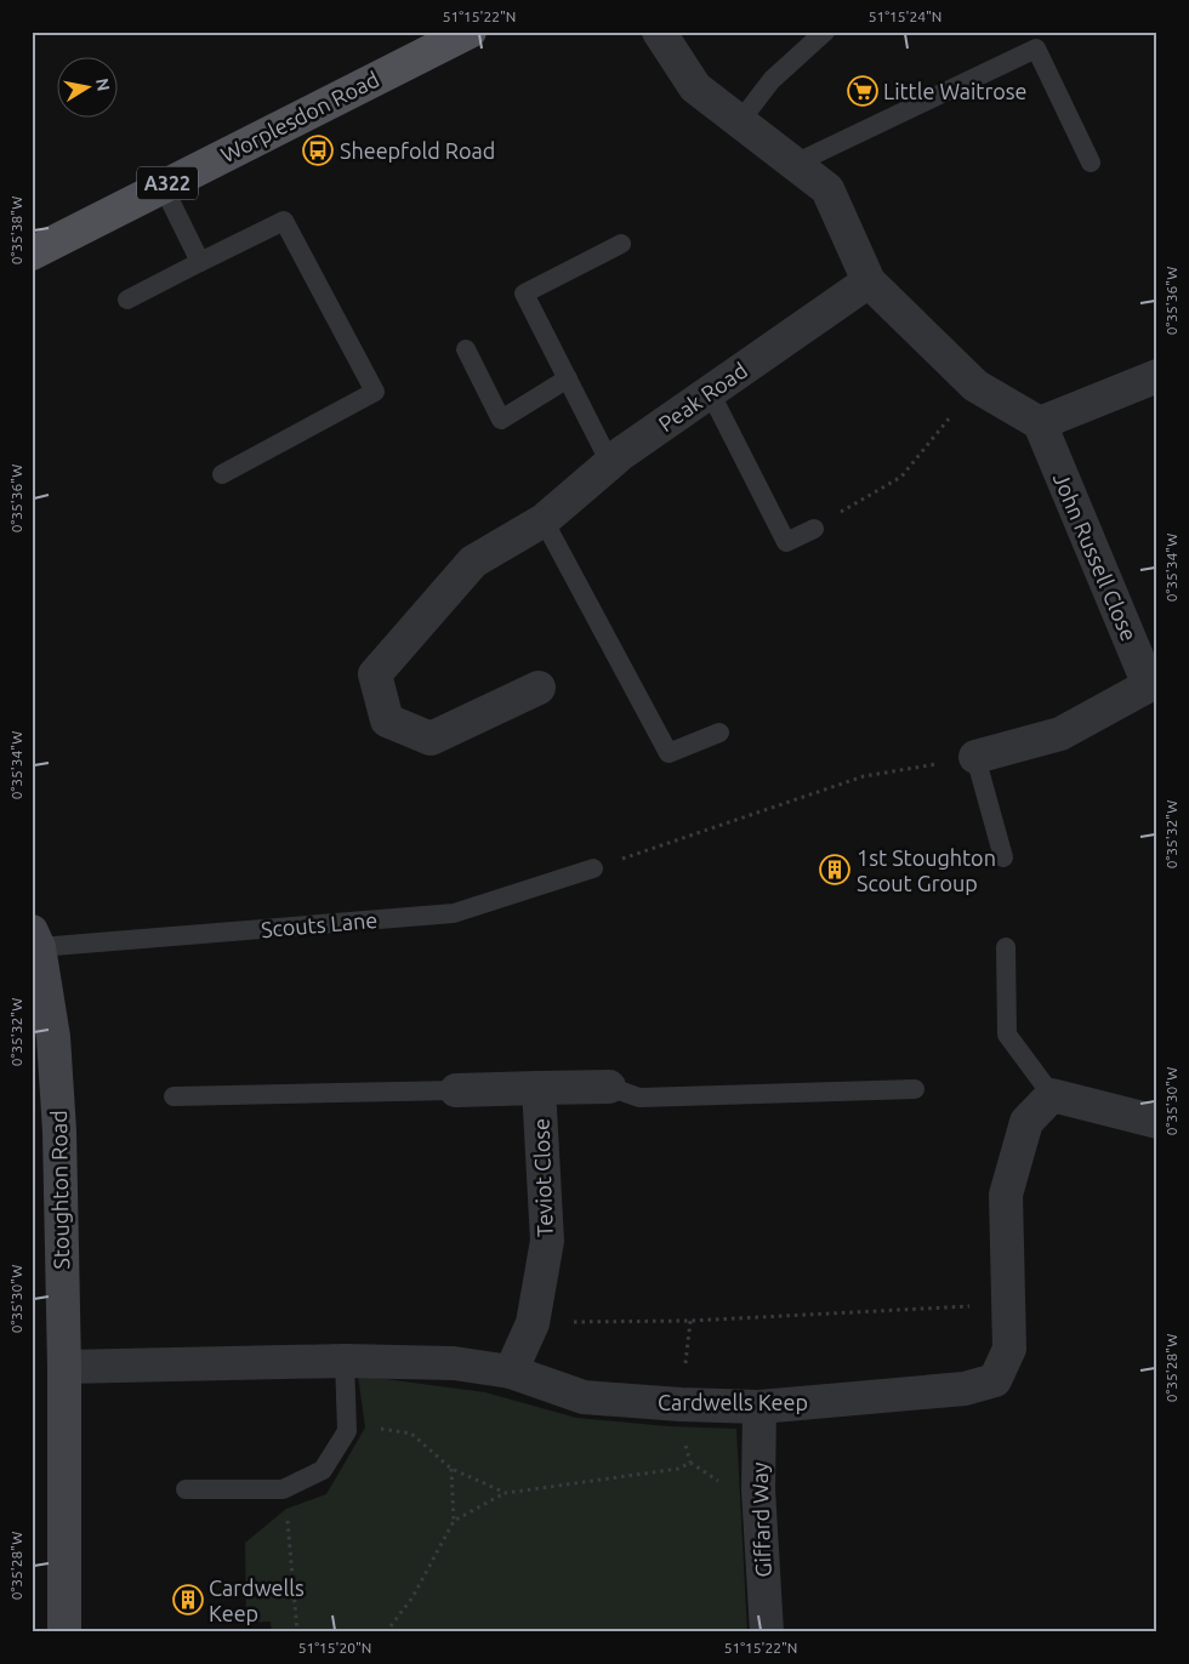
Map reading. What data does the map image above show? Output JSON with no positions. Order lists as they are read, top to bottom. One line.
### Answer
{"streets":{"main road":["Worplesdon Road","A322"],"street":["Peak Road","John Russell Close","Teviot Close","Stoughton Road","Cardwells Keep","Giffard Way"],"lane":["Scouts Lane"]},"crossings":[["Scouts Lane","Stoughton Road"],["Teviot Close","Cardwells Keep"],["Stoughton Road","Cardwells Keep"],["Cardwells Keep","Giffard Way"]],"places":{"supermarket":["Little Waitrose"],"bus stop":["Sheepfold Road"],"building":["1st Stoughton Scout Group","Cardwells Keep"]},"north":"right","coordinates":["51°15'22\"N","51°15'24\"N","0°35'38\"W","0°35'36\"W","0°35'34\"W","0°35'32\"W","0°35'30\"W","0°35'28\"W","51°15'20\"N"]}
